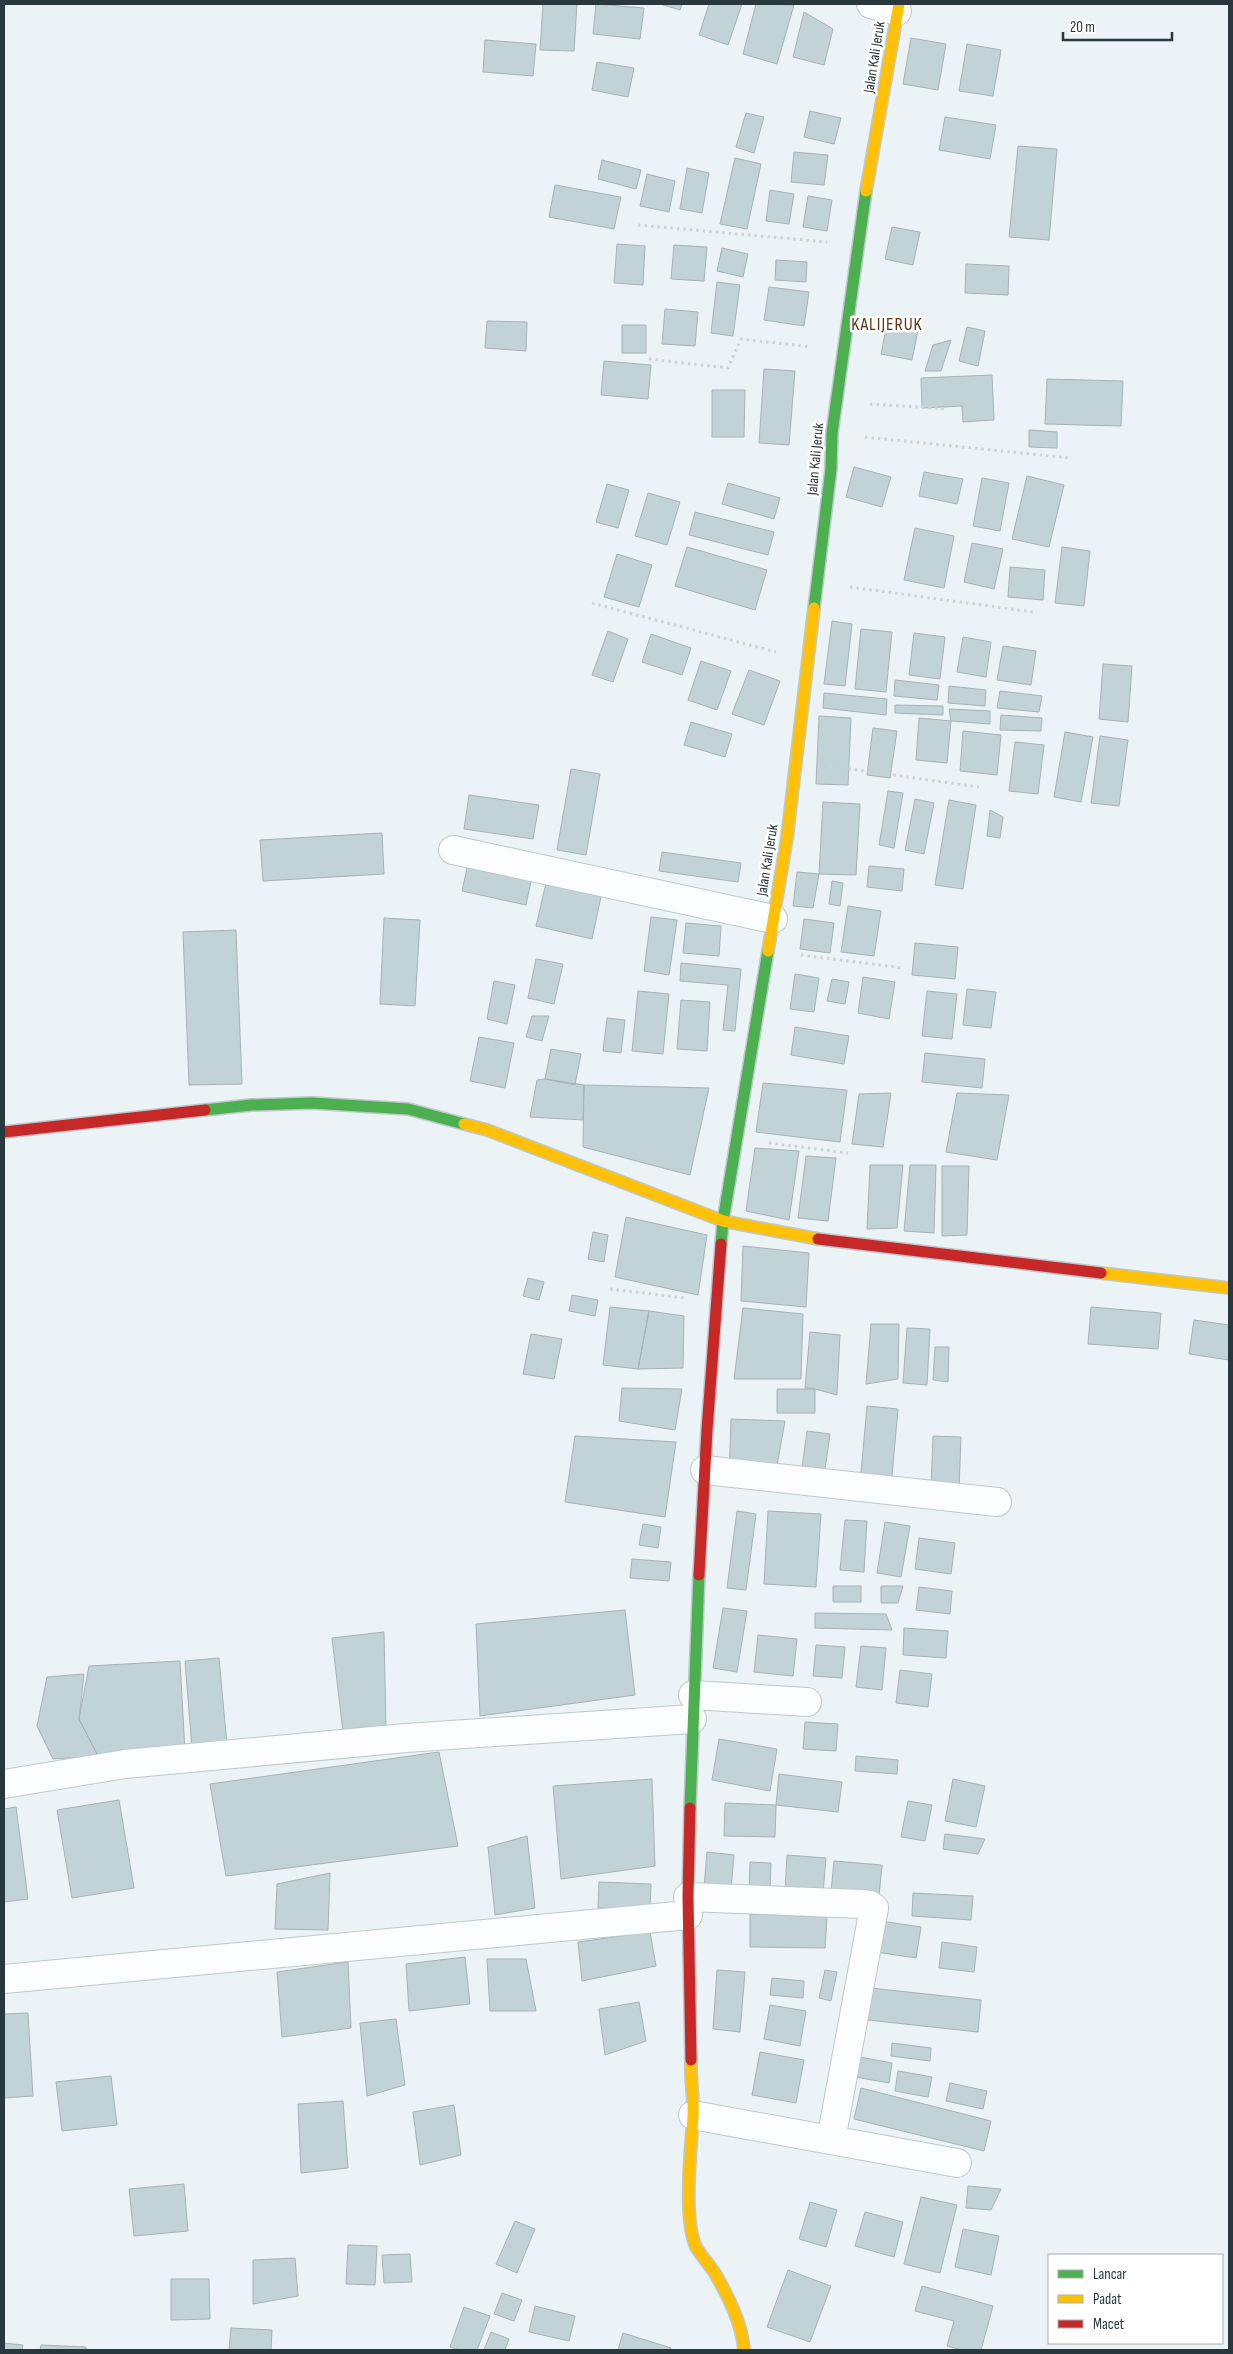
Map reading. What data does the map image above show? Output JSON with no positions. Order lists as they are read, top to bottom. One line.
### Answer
{"streets":{"street":["Jalan Kali Jeruk"]},"districts":["KALIJERUK"],"legend":["Lancar","Padat","Macet"],"scale_bar":"20 m"}
